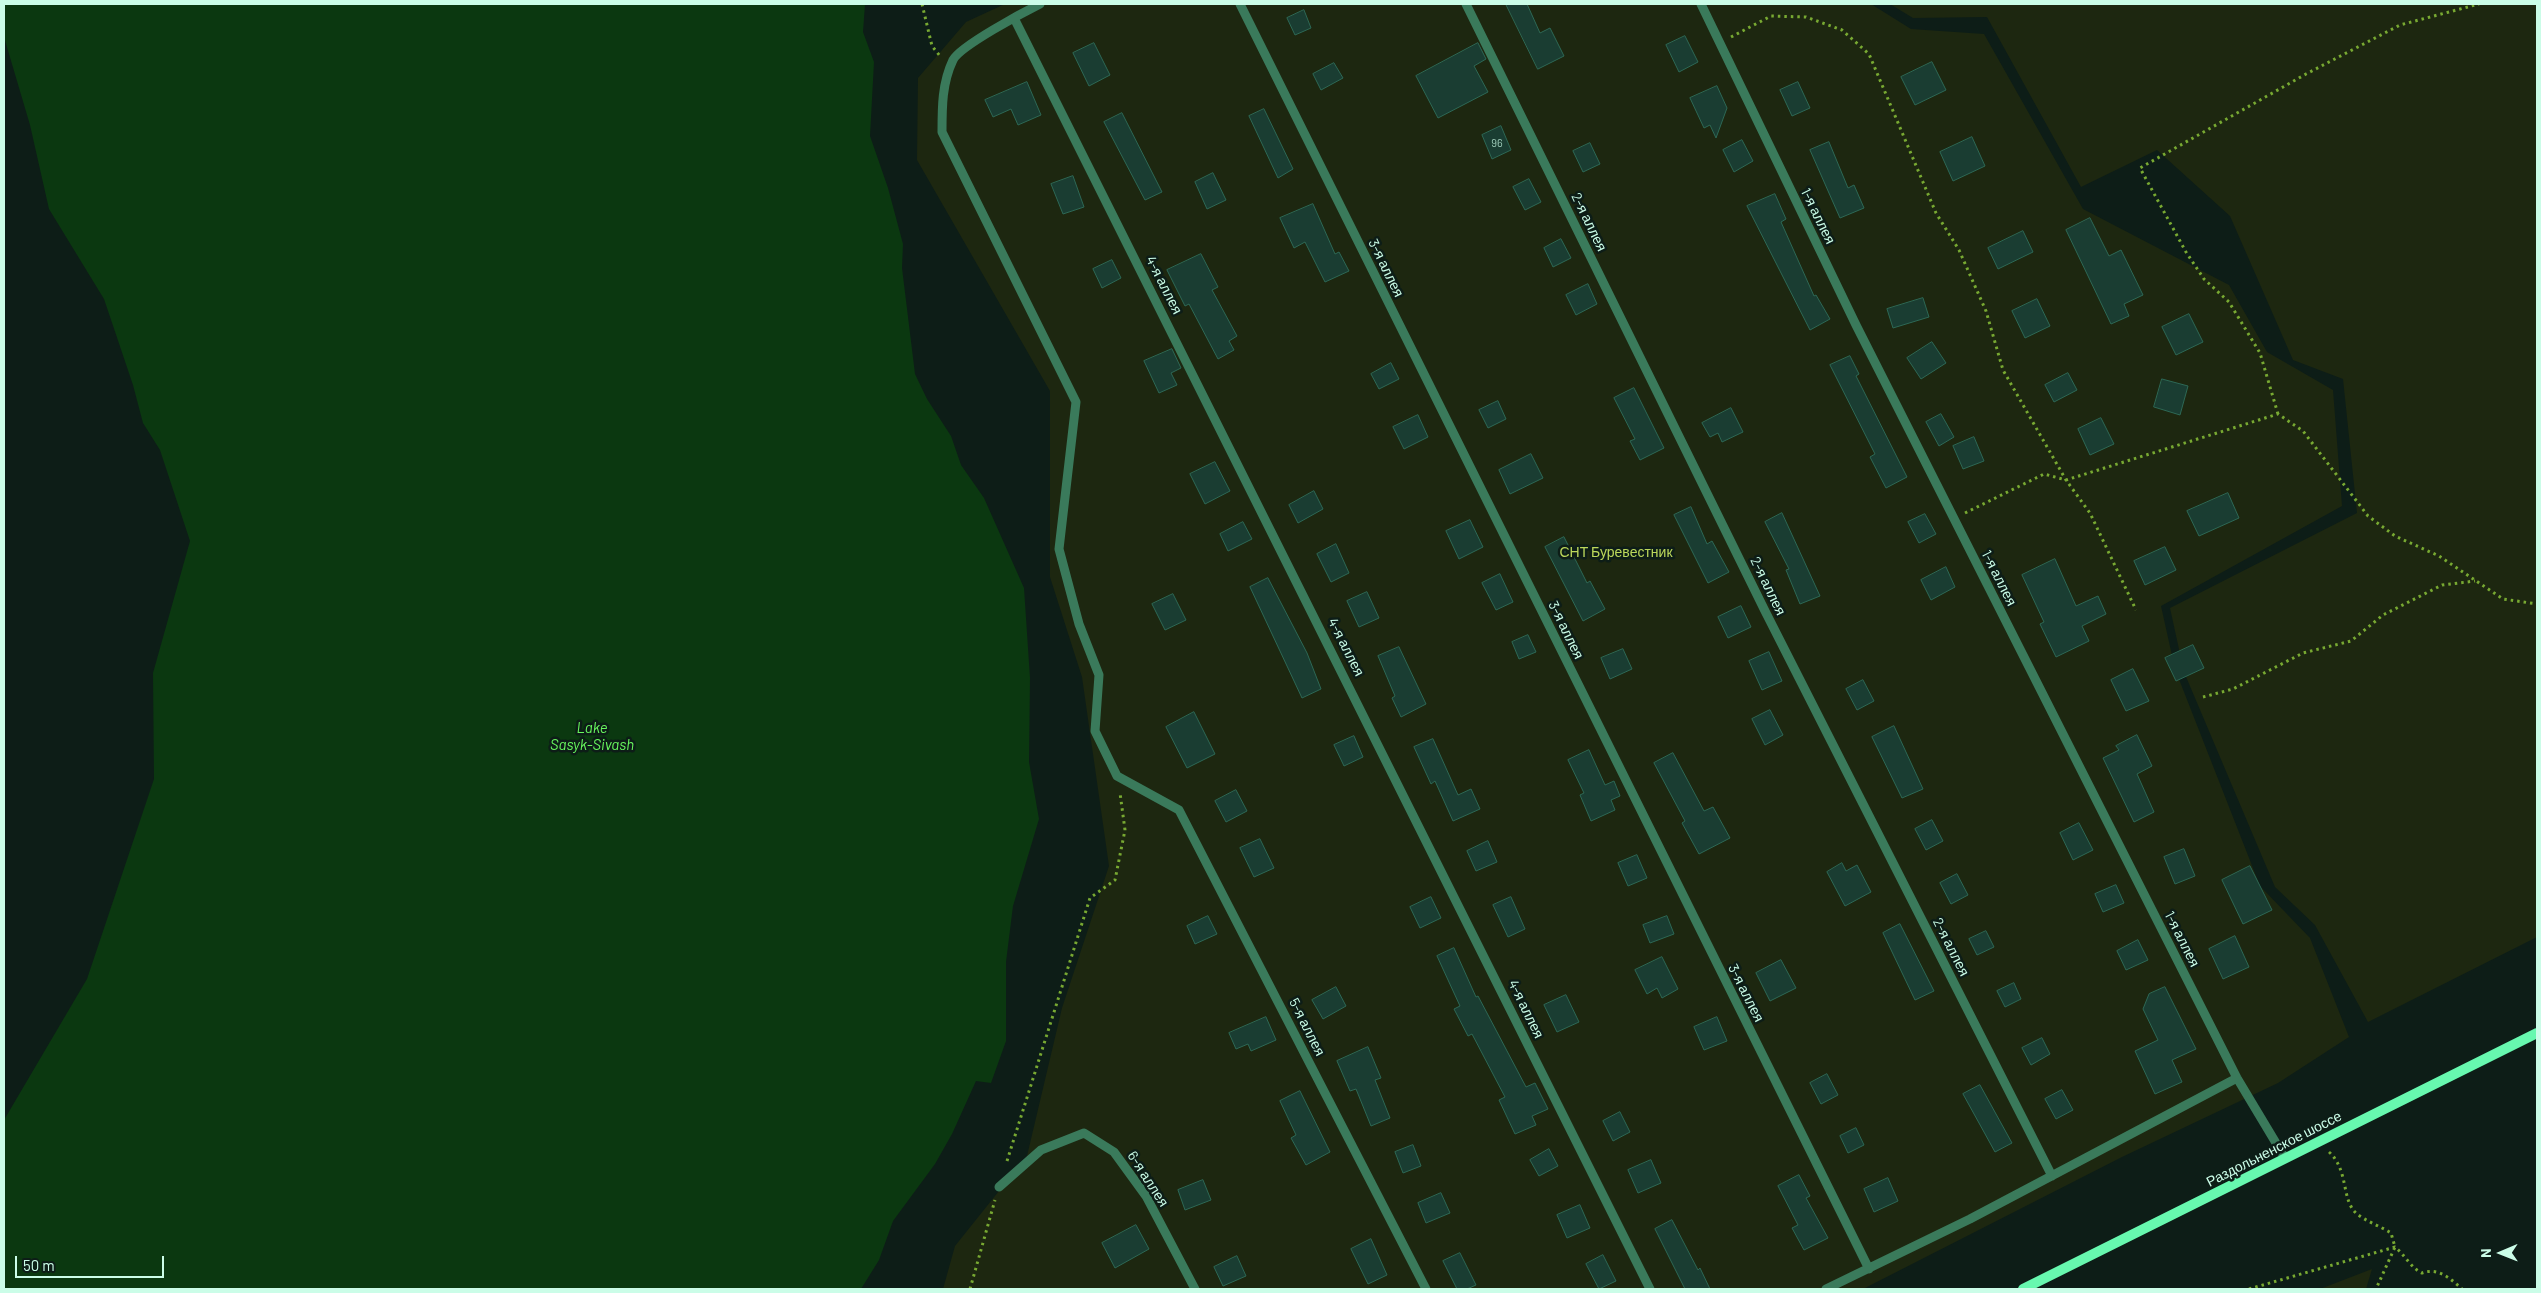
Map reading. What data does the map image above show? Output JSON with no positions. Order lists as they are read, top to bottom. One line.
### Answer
{"streets":{"main road":["Раздольненское шоссе"],"lane":["1-я аллея","2-я аллея","3-я аллея","4-я аллея","5-я аллея","6-я аллея"]},"crossings":[["1-я аллея","Раздольненское шоссе"]],"water":["Lake Sasyk-Sivash"],"parks":["СНТ Буревестник"],"house_numbers":["96"],"scale_bar":"50 m","north":"left"}
